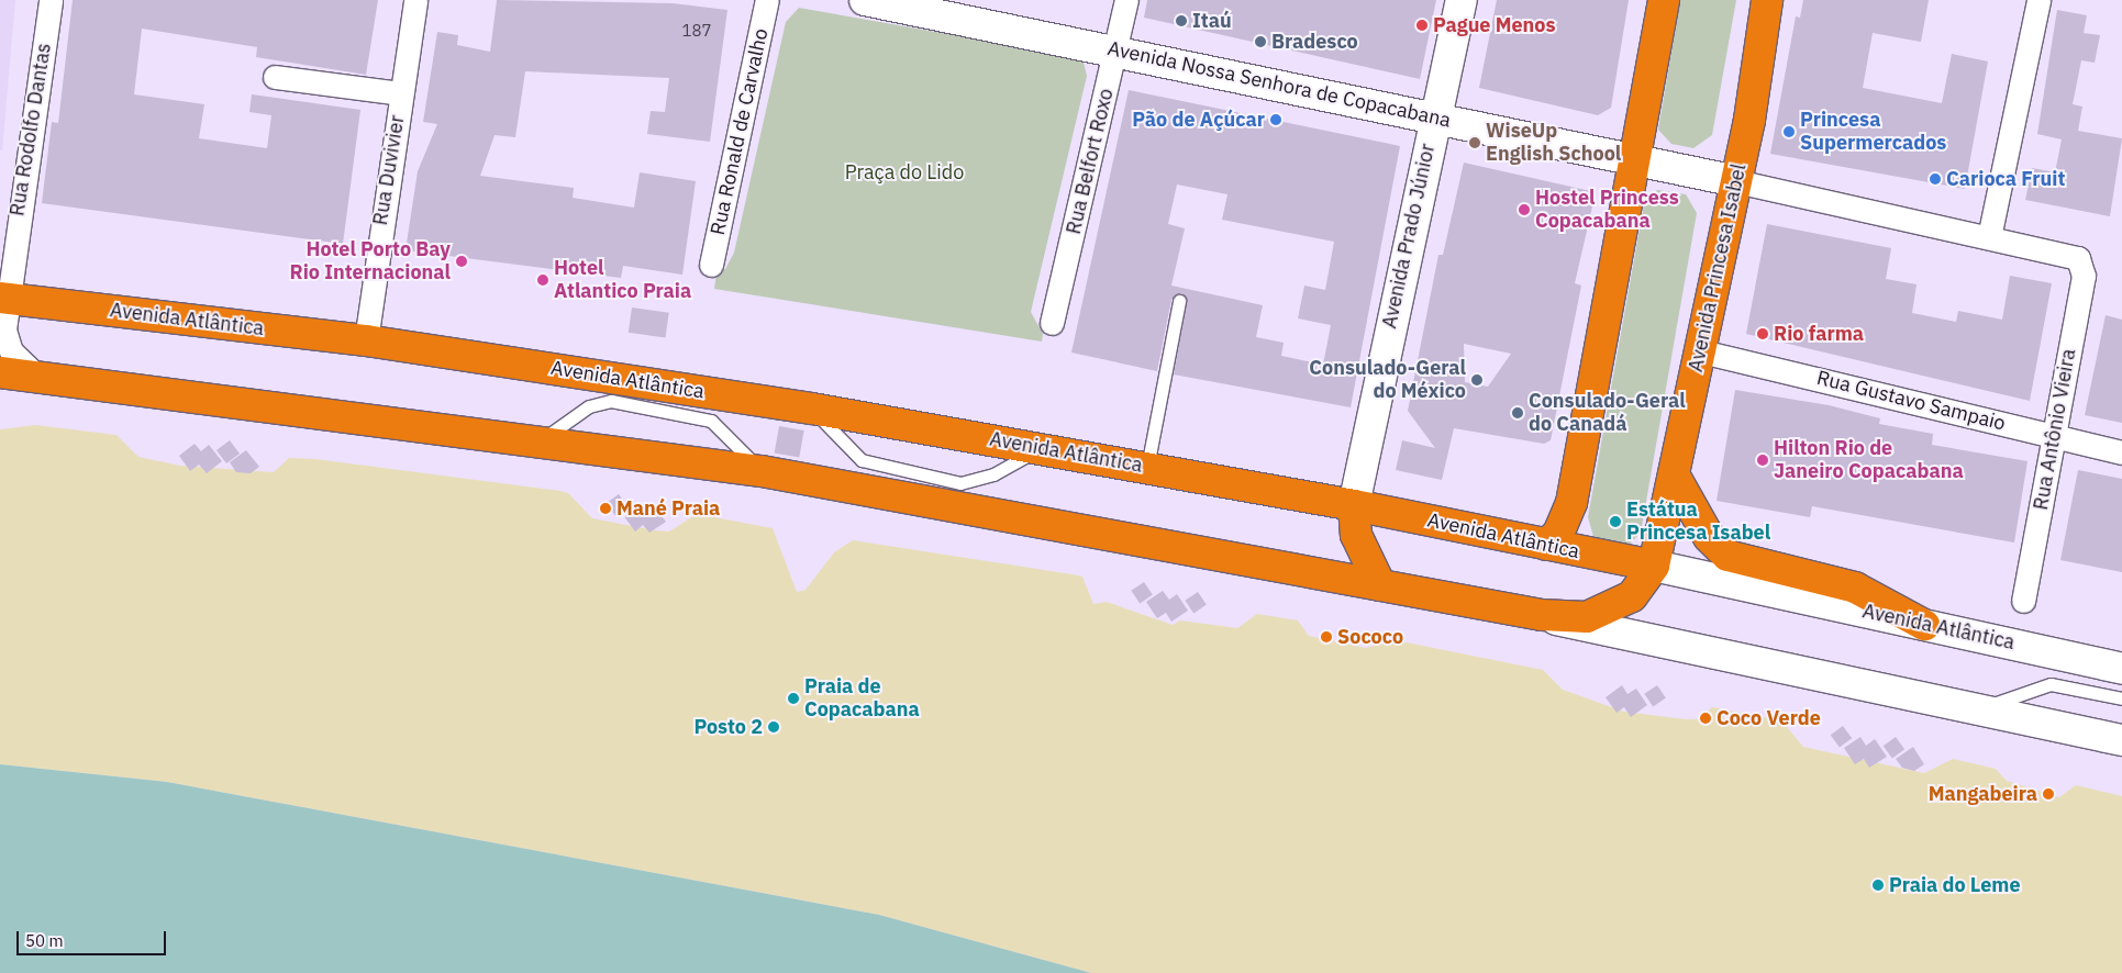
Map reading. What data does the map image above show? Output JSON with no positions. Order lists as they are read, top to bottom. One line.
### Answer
{"streets":{"highway":["Avenida Princesa Isabel","Avenida Atlântica"],"main road":["Avenida Nossa Senhora de Copacabana","Avenida Prado Júnior"],"street":["Rua Rodolfo Dantas","Rua Ronald de Carvalho","Rua Belfort Roxo","Rua Duvivier","Rua Gustavo Sampaio","Rua Antônio Vieira"]},"crossings":[["Avenida Nossa Senhora de Copacabana","Rua Belfort Roxo"],["Avenida Nossa Senhora de Copacabana","Avenida Prado Júnior"],["Avenida Nossa Senhora de Copacabana","Avenida Princesa Isabel"],["Avenida Nossa Senhora de Copacabana","Rua Antônio Vieira"],["Rua Rodolfo Dantas","Avenida Atlântica"],["Rua Duvivier","Avenida Atlântica"],["Avenida Prado Júnior","Avenida Atlântica"],["Avenida Princesa Isabel","Avenida Atlântica"],["Avenida Princesa Isabel","Rua Gustavo Sampaio"],["Rua Gustavo Sampaio","Rua Antônio Vieira"]],"parks":["Praça do Lido"],"places":["Itaú","Pague Menos","Bradesco","Pão de Açúcar","Princesa Supermercados","WiseUp English School","Carioca Fruit","Hostel Princess Copacabana","Hotel Porto Bay Rio Internacional","Hotel Atlantico Praia","Rio farma","Consulado-Geral do México","Consulado-Geral do Canadá","Hilton Rio de Janeiro Copacabana","Mané Praia","Estátua Princesa Isabel","Sococo","Praia de Copacabana","Coco Verde","Posto 2","Mangabeira","Praia do Leme"],"house_numbers":["187"],"scale_bar":"50 m"}
